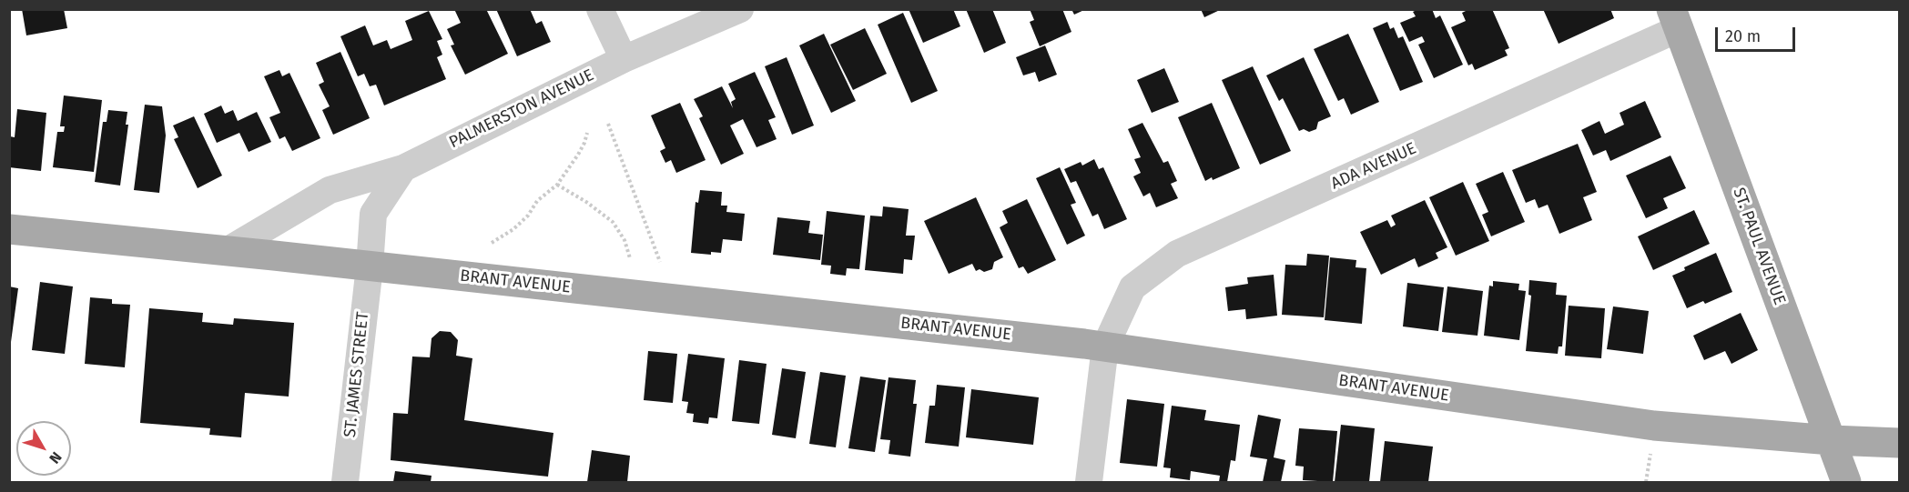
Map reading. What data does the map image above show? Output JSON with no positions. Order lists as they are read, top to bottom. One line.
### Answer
{"streets":{"main road":["ST. PAUL AVENUE","BRANT AVENUE"],"street":["PALMERSTON AVENUE","ADA AVENUE","ST. JAMES STREET"]},"crossings":[["PALMERSTON AVENUE","BRANT AVENUE"],["PALMERSTON AVENUE","ST. JAMES STREET"],["ADA AVENUE","ST. PAUL AVENUE"],["ADA AVENUE","BRANT AVENUE"],["ST. PAUL AVENUE","BRANT AVENUE"],["BRANT AVENUE","ST. JAMES STREET"]],"scale_bar":"20 m","north":"bottom right"}
